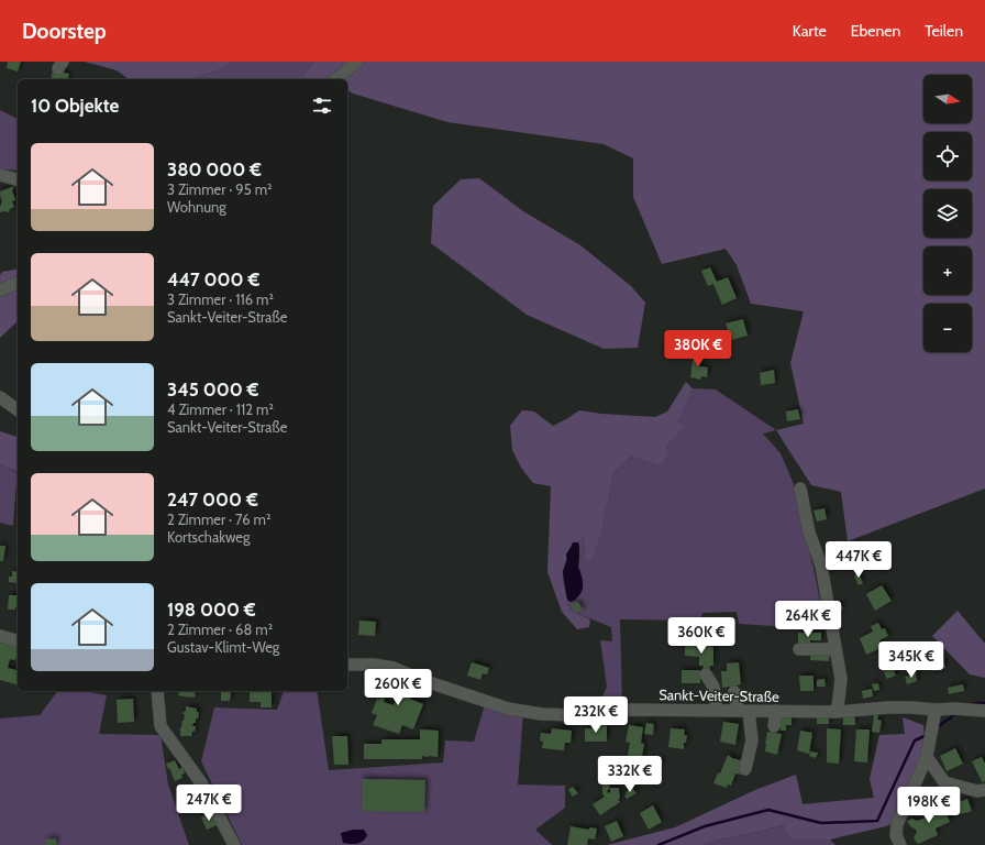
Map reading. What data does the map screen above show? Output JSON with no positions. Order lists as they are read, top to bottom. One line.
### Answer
{"streets":{"street":["Sankt-Veiter-Straße"]},"north":"right","page":{"header":"Doorstep","nav":["Karte","Ebenen","Teilen"],"map_buttons":["+","−"],"heading":"10 Objekte","list":[{"name":"380 000 €","note":"3 Zimmer · 95 m² · Wohnung"},{"name":"447 000 €","note":"3 Zimmer · 116 m² · Sankt-Veiter-Straße"},{"name":"345 000 €","note":"4 Zimmer · 112 m² · Sankt-Veiter-Straße"},{"name":"247 000 €","note":"2 Zimmer · 76 m² · Kortschakweg"},{"name":"198 000 €","note":"2 Zimmer · 68 m² · Gustav-Klimt-Weg"}],"price":["380K €","447K €","264K €","360K €","345K €","260K €","232K €","332K €","247K €","198K €"]}}
